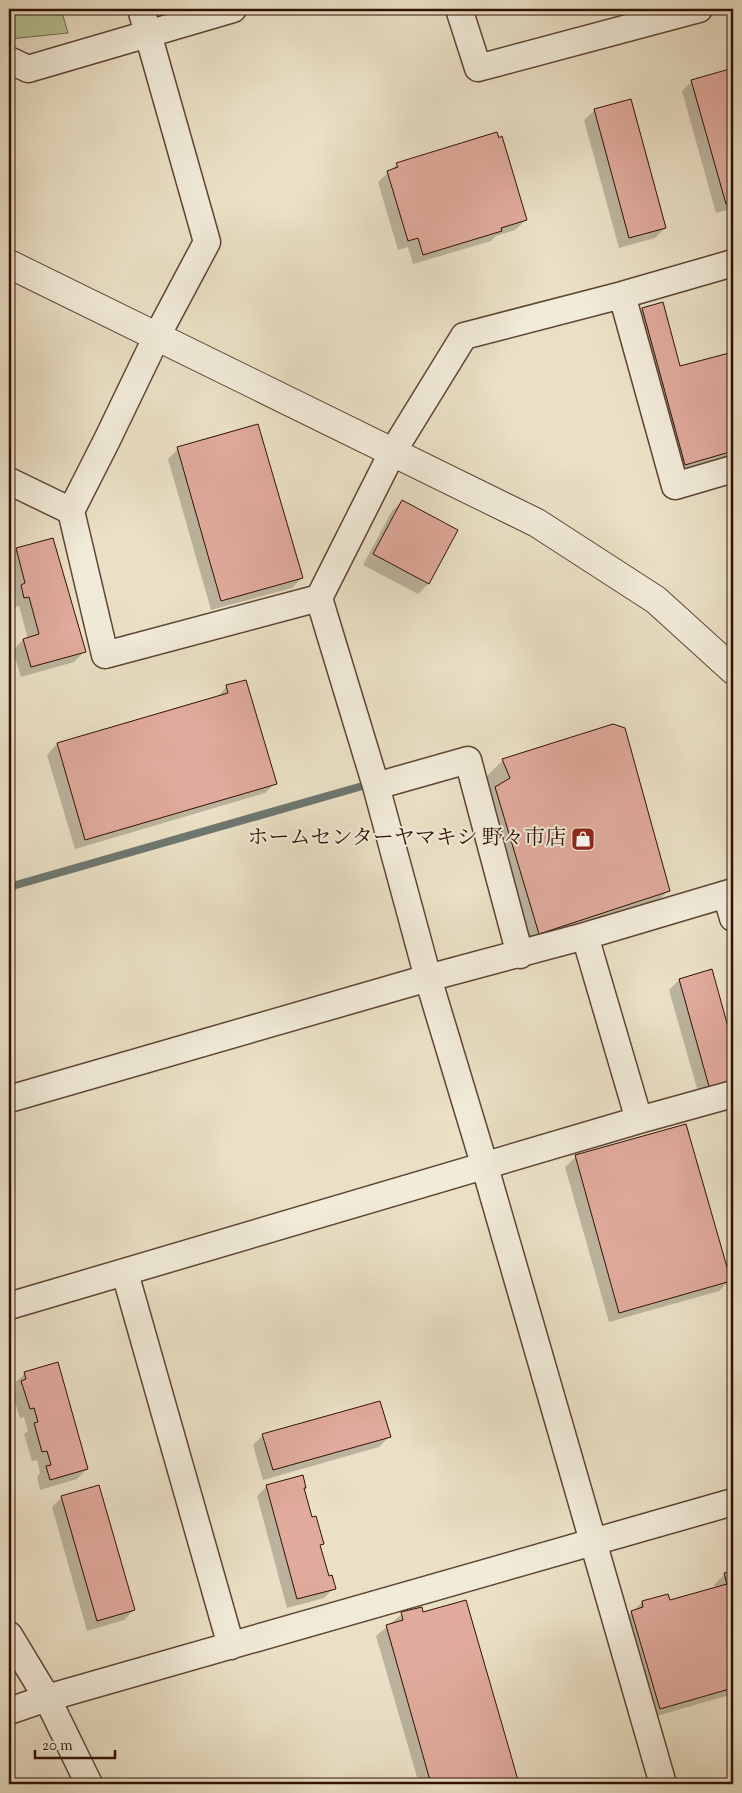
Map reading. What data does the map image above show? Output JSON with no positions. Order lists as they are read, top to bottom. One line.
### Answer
{"places":{"shop":["ホームセンターヤマキシ 野々市店"]},"scale_bar":"20 m"}
